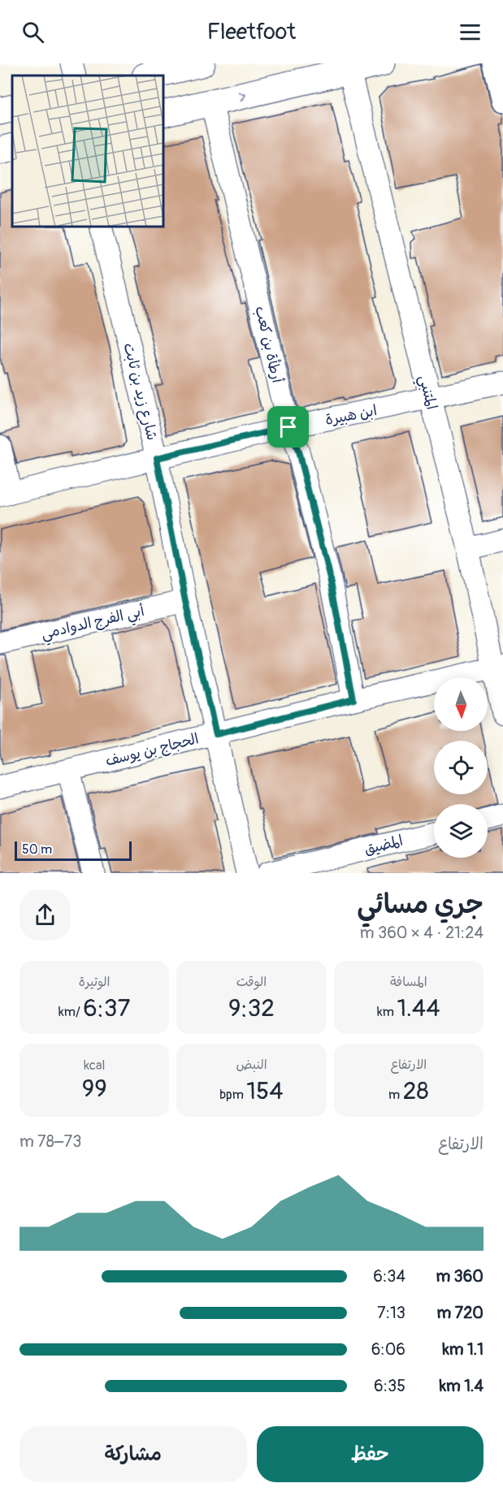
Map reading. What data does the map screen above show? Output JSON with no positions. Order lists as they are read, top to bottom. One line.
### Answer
{"streets":{"street":["أرطأة بن كعب","شارع زيد بن ثابت","المتنبي","ابن هبيرة","أبي الفرج الدوادمي","الحجاج بن يوسف","المضيق"]},"crossings":[["أرطأة بن كعب","ابن هبيرة"],["أرطأة بن كعب","الحجاج بن يوسف"],["شارع زيد بن ثابت","ابن هبيرة"],["شارع زيد بن ثابت","أبي الفرج الدوادمي"],["شارع زيد بن ثابت","الحجاج بن يوسف"],["المتنبي","ابن هبيرة"],["المتنبي","الحجاج بن يوسف"]],"scale_bar":"50 m","north":"bottom","page":{"header":"Fleetfoot","scale":"50 m","heading":["جري مسائي","21:24 · 4 × 360 m"],"stats":[["المسافة","1.44 km"],["الوقت","9:32"],["الوتيرة","6:37 /km"],["الارتفاع","28 m"],["النبض","154 bpm"],["kcal","99"]],"chart":["الارتفاع","73–78 m"],"list":[{"name":"360 m","note":"6:34"},{"name":"720 m","note":"7:13"},{"name":"1.1 km","note":"6:06"},{"name":"1.4 km","note":"6:35"}],"buttons":["حفظ","مشاركة"]}}
